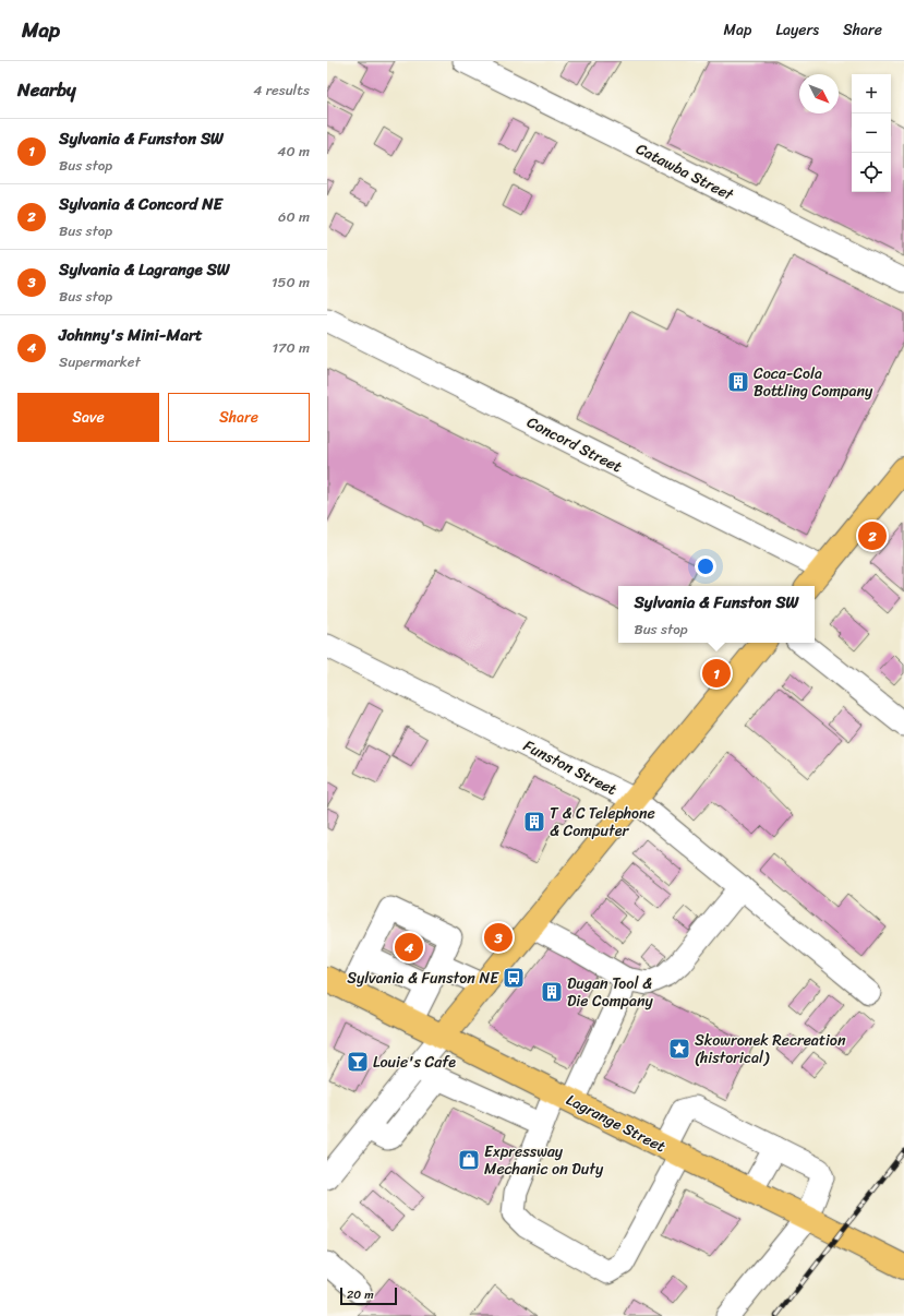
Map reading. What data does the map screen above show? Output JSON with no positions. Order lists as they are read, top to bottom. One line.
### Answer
{"streets":{"main road":["Lagrange Street"],"street":["Catawba Street","Concord Street","Funston Street"]},"places":{"building":["Coca-Cola Bottling Company","T & C Telephone & Computer","Dugan Tool & Die Company"],"bus stop":["Sylvania & Funston NE"],"place":["Skowronek Recreation (historical)"],"bar":["Louie's Cafe"],"shop":["Expressway Mechanic on Duty"]},"scale_bar":"20 m","north":"bottom right","page":{"header":"Map","nav":["Map","Layers","Share"],"heading":["Nearby","4 results"],"map_buttons":["+","−"],"list":[{"mark":"1","name":"Sylvania & Funston SW","note":"Bus stop","value":"40 m"},{"mark":"2","name":"Sylvania & Concord NE","note":"Bus stop","value":"60 m"},{"mark":"3","name":"Sylvania & Lagrange SW","note":"Bus stop","value":"150 m"},{"mark":"4","name":"Johnny's Mini-Mart","note":"Supermarket","value":"170 m"}],"buttons":["Save","Share"],"pins":["2","1","3","4"],"popup":["Sylvania & Funston SW","Bus stop"],"scale":"20 m"}}
